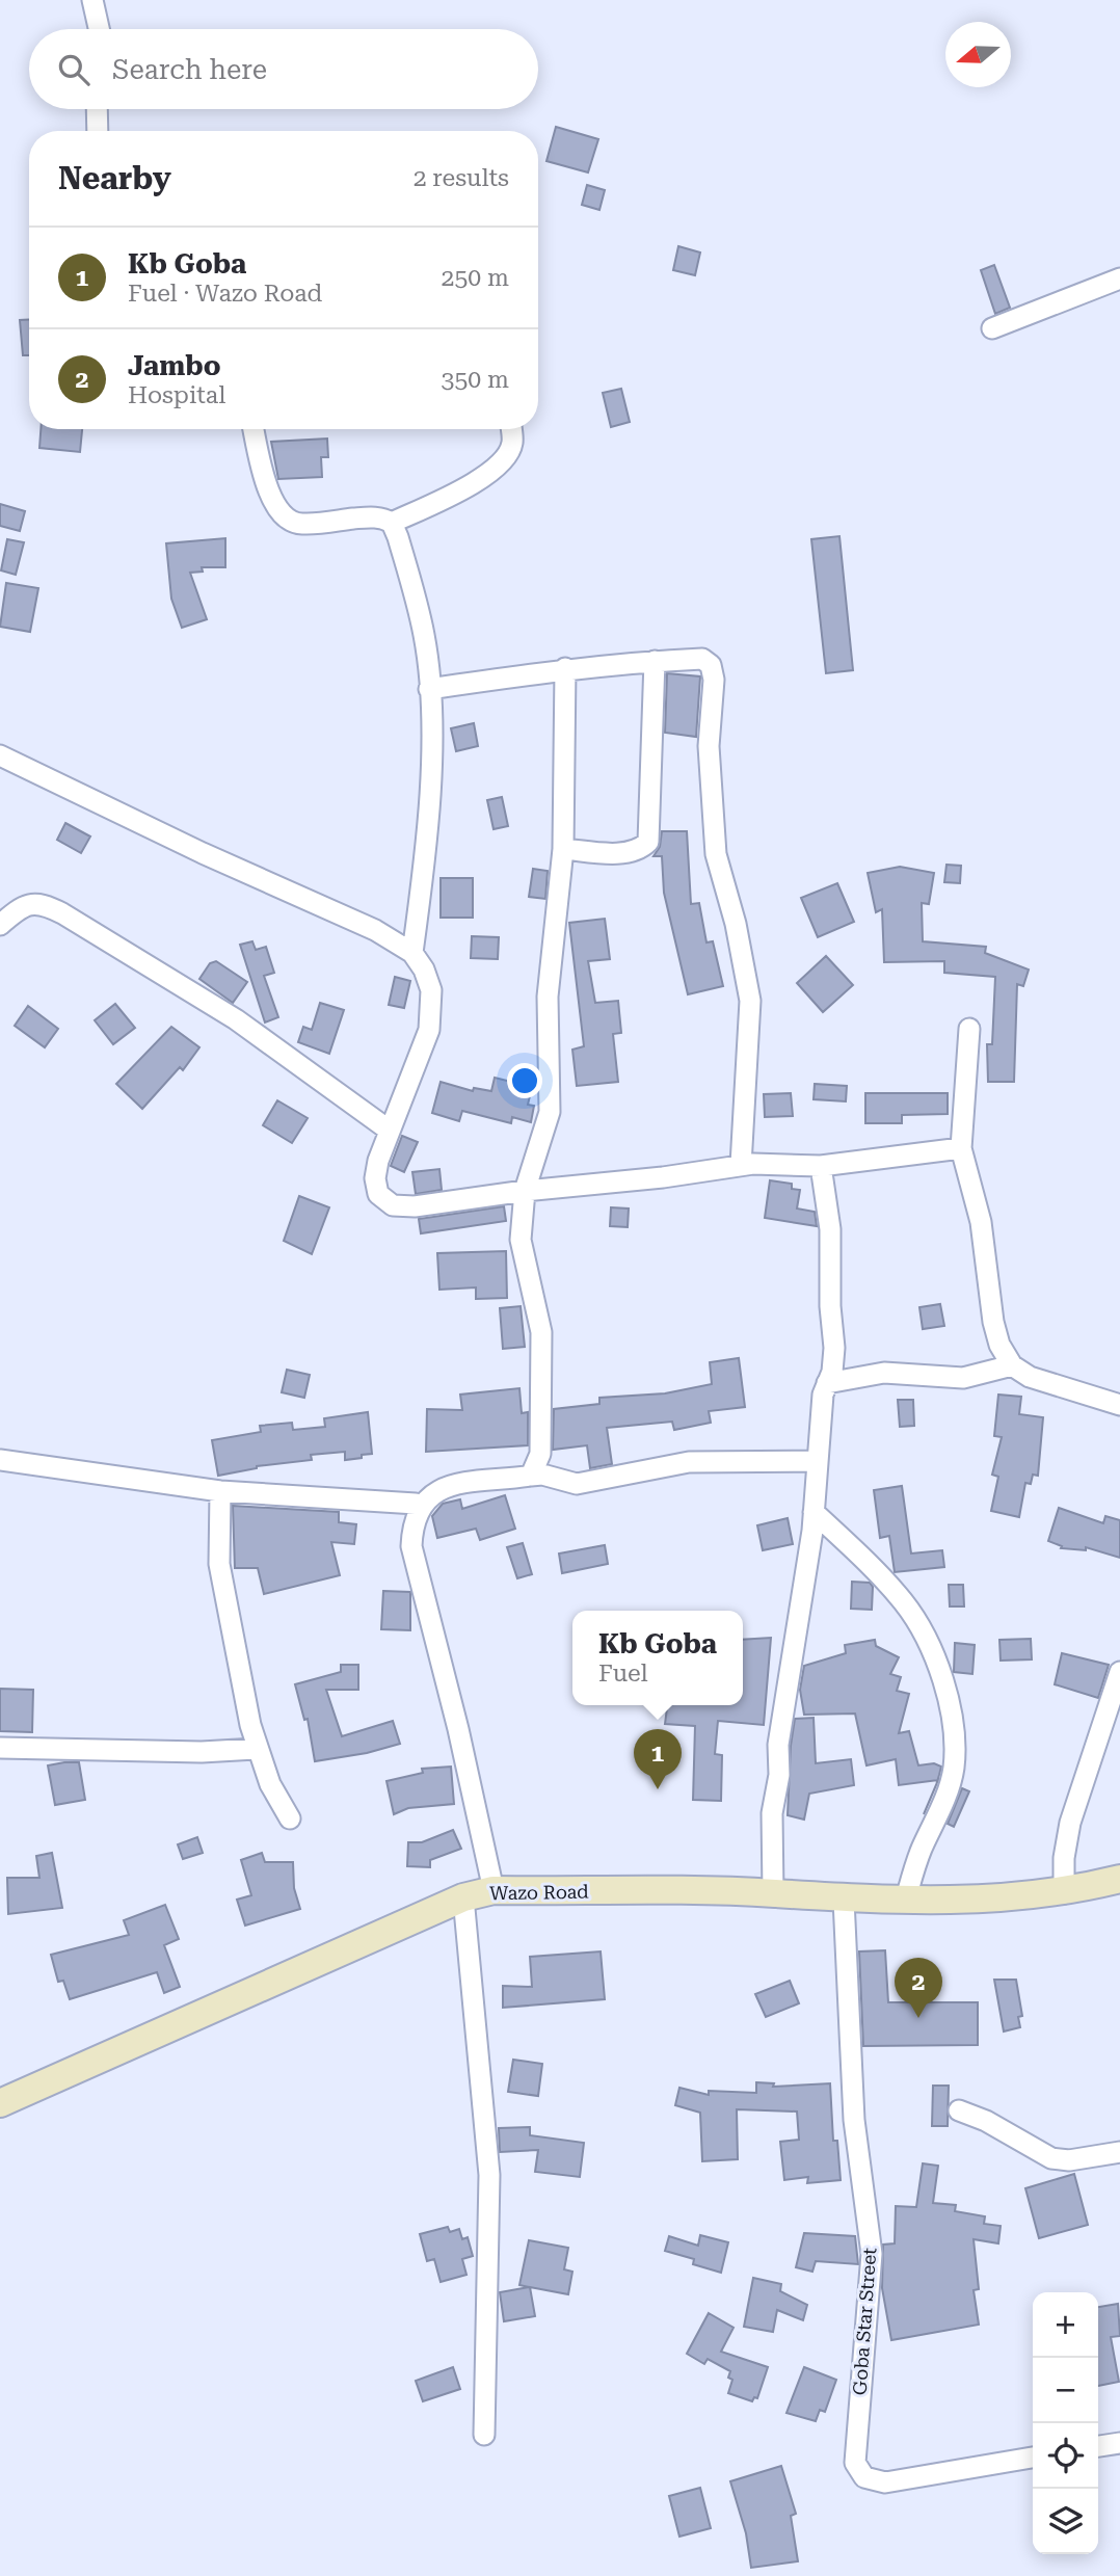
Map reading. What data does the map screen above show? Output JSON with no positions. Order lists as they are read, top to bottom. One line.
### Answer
{"streets":{"main road":["Wazo Road"],"street":["Goba Star Street"]},"crossings":[["Wazo Road","Goba Star Street"]],"north":"left","page":{"search":"Search here","heading":["Nearby","2 results"],"list":[{"mark":"1","name":"Kb Goba","note":"Fuel · Wazo Road","value":"250 m"},{"mark":"2","name":"Jambo","note":"Hospital","value":"350 m"}],"popup":["Kb Goba","Fuel"],"pins":["1","2"],"map_buttons":["+","−"]}}
